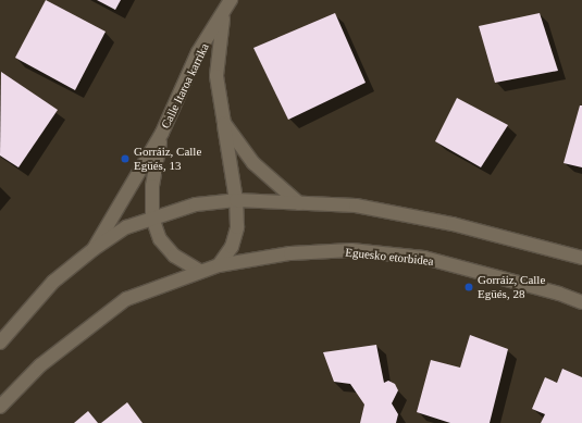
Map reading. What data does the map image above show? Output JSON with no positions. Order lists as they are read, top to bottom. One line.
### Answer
{"streets":{"street":["Calle Itaroa karrika","Eguesko etorbidea"]},"places":["Gorráiz, Calle Egüés, 13","Gorráiz, Calle Egüés, 28"]}
